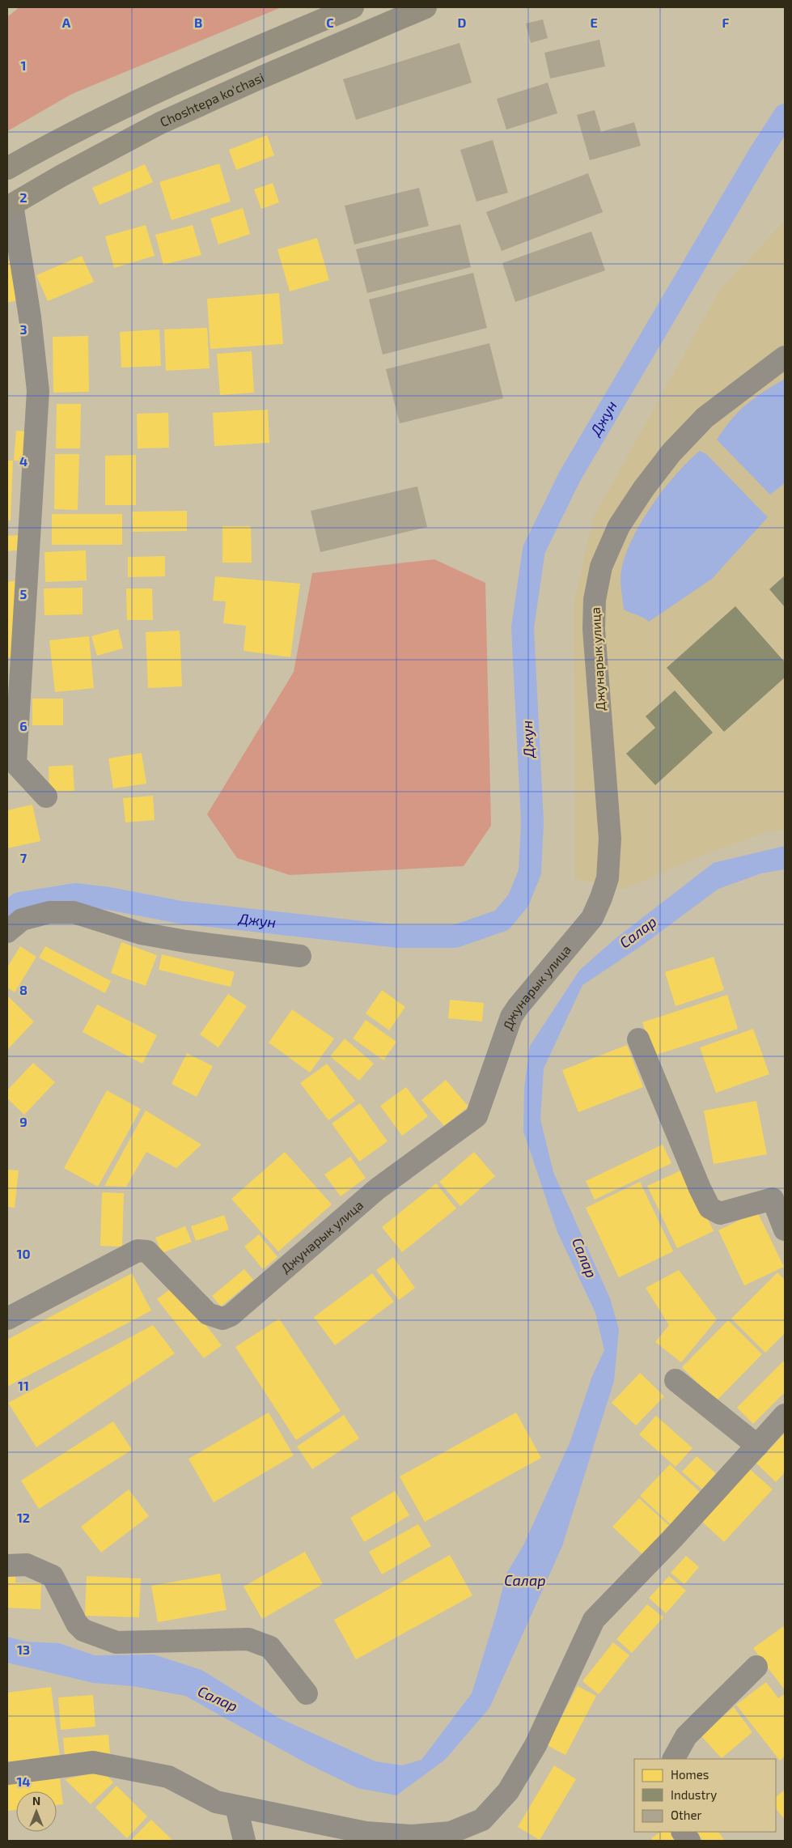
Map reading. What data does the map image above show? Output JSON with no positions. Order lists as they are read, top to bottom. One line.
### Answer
{"streets":{"main road":["Choshtepa ko'chasi"],"street":["Джунарык улица"]},"water":["Джун","Салар"],"legend":["Homes","Industry","Other"],"north":"top","grid":{"columns":["A","B","C","D","E","F"],"rows":["1","2","3","4","5","6","7","8","9","10","11","12","13","14"]}}
